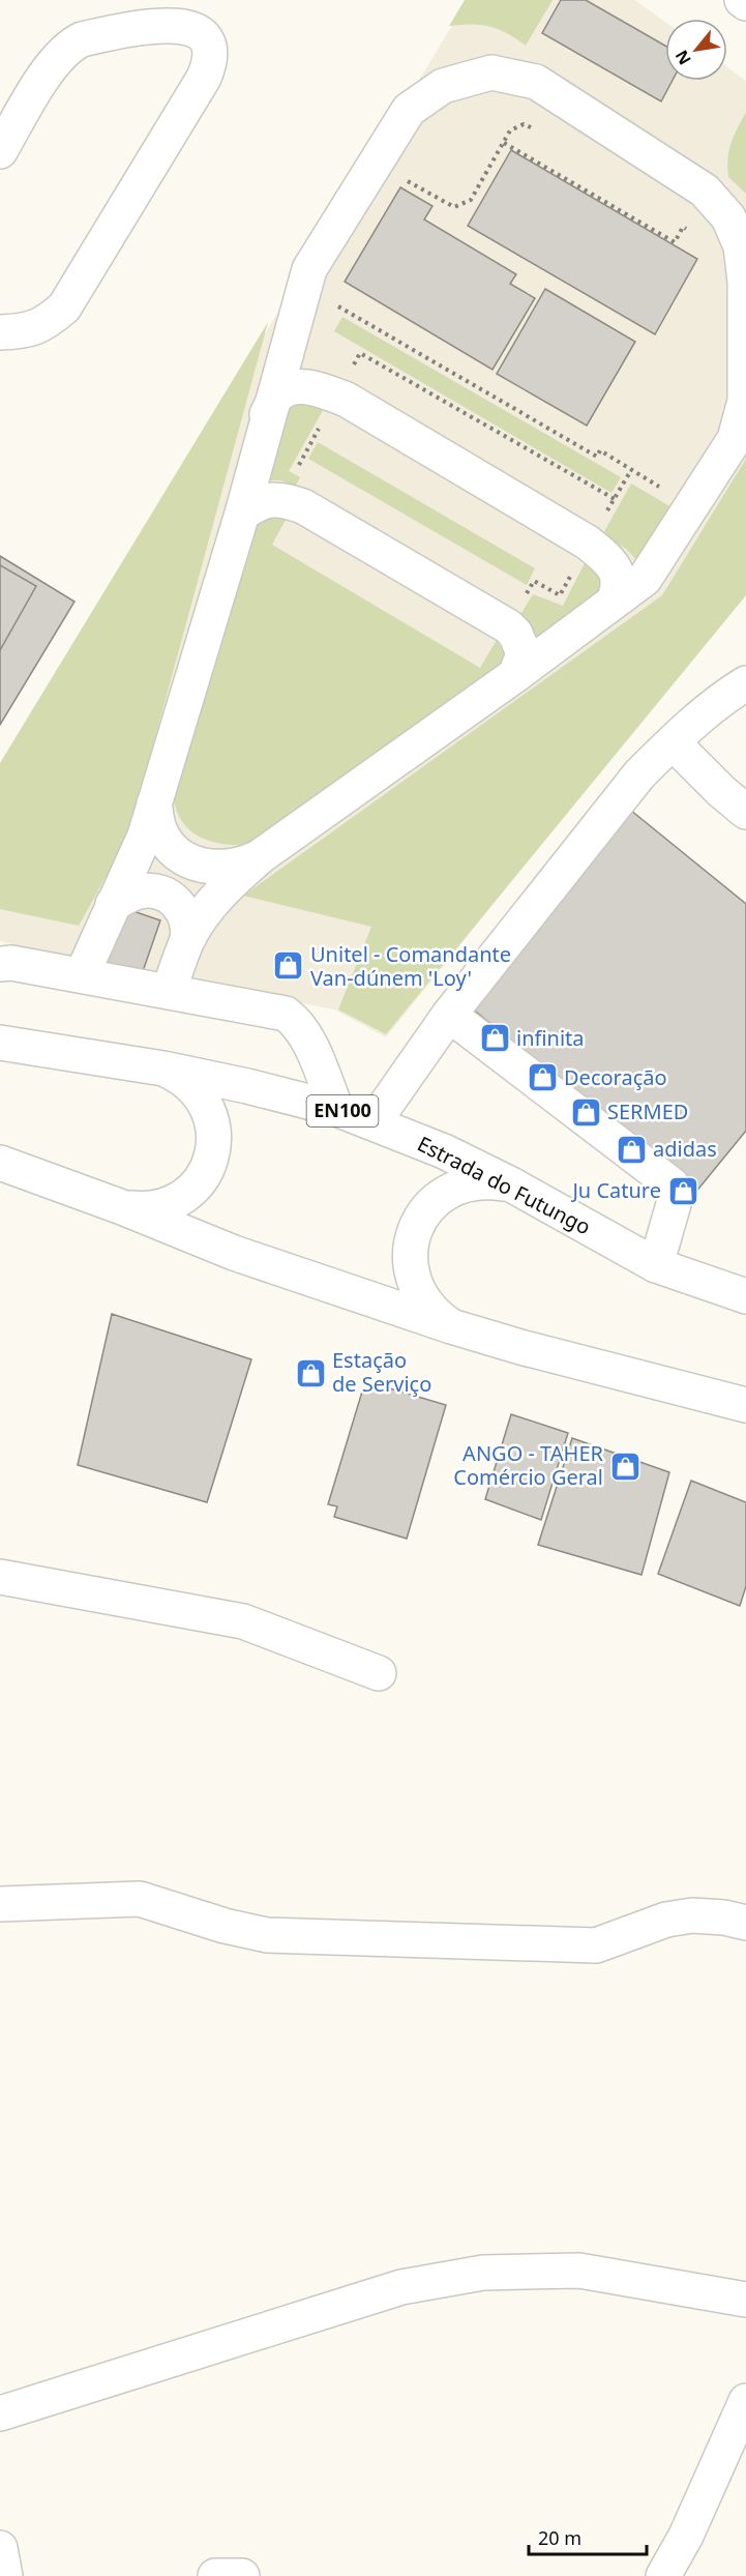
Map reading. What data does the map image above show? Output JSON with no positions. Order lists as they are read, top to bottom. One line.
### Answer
{"streets":{"main road":["EN100","Estrada do Futungo"]},"places":{"shop":["Unitel - Comandante Van-dúnem 'Loy'","infinita","Decoração","SERMED","adidas","Ju Cature","Estação de Serviço","ANGO - TAHER Comércio Geral"]},"scale_bar":"20 m","north":"bottom left"}
